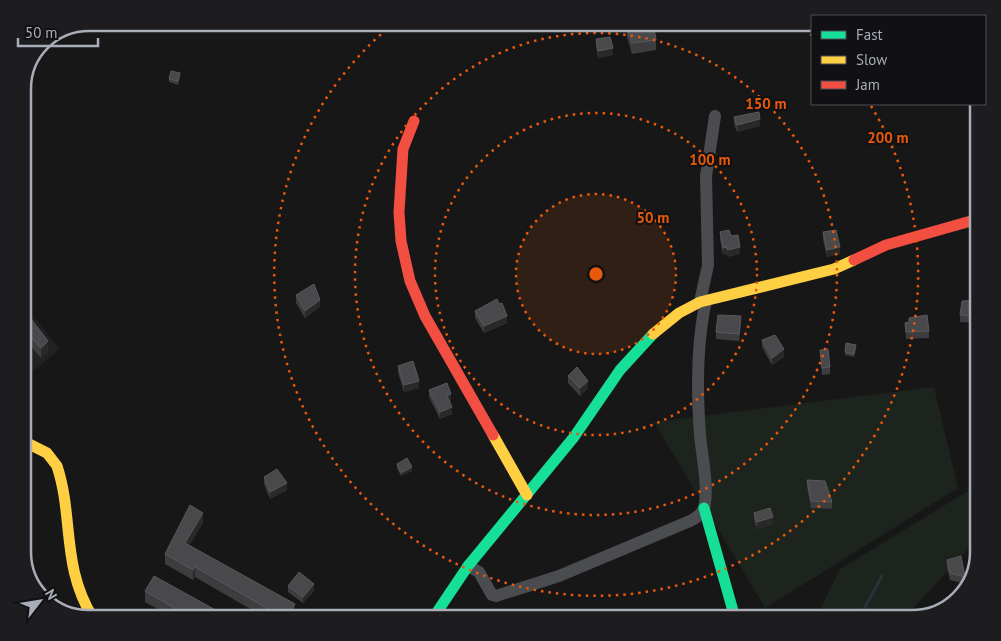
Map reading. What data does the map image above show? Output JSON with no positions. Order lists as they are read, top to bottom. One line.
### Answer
{"legend":["Fast","Slow","Jam"],"scale_bar":"50 m","north":"top right","rings":["150 m","200 m","100 m","50 m"]}
